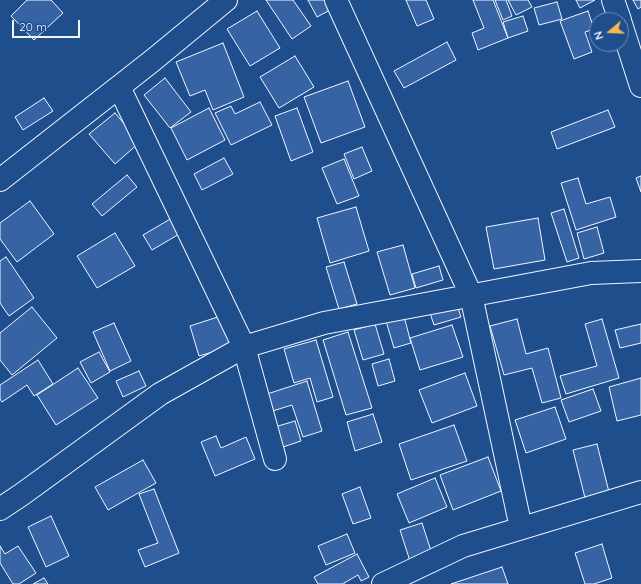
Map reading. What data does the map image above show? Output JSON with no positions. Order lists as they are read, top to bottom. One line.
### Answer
{"scale_bar":"20 m","north":"left"}
